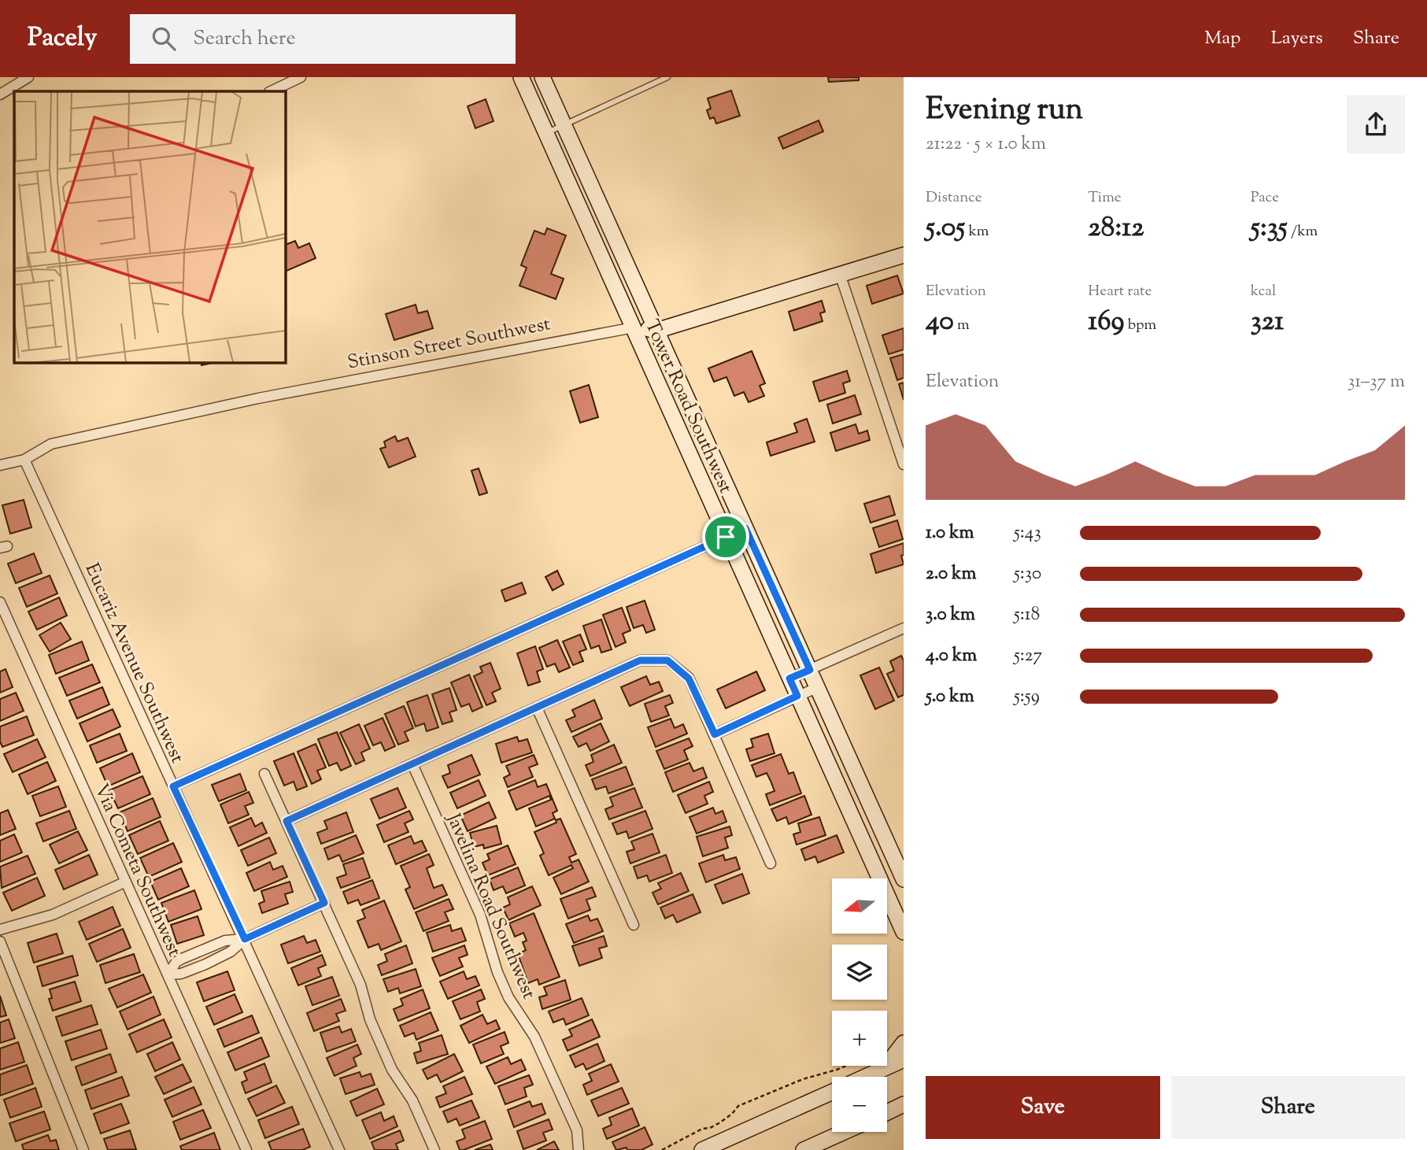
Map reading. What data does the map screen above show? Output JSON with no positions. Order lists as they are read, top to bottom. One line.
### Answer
{"streets":{"street":["Stinson Street Southwest","Tower Road Southwest","Eucariz Avenue Southwest","Via Cometa Southwest","Javelina Road Southwest"]},"crossings":[["Stinson Street Southwest","Tower Road Southwest"],["Stinson Street Southwest","Eucariz Avenue Southwest"]],"north":"left","page":{"header":"Pacely","search":"Search here","nav":["Map","Layers","Share"],"heading":["Evening run","21:22 · 5 × 1.0 km"],"stats":[["Distance","5.05 km"],["Time","28:12"],["Pace","5:35 /km"],["Elevation","40 m"],["Heart rate","169 bpm"],["kcal","321"]],"chart":["Elevation","31–37 m"],"list":[{"name":"1.0 km","note":"5:43"},{"name":"2.0 km","note":"5:30"},{"name":"3.0 km","note":"5:18"},{"name":"4.0 km","note":"5:27"},{"name":"5.0 km","note":"5:59"}],"map_buttons":["+","−"],"buttons":["Save","Share"]}}
